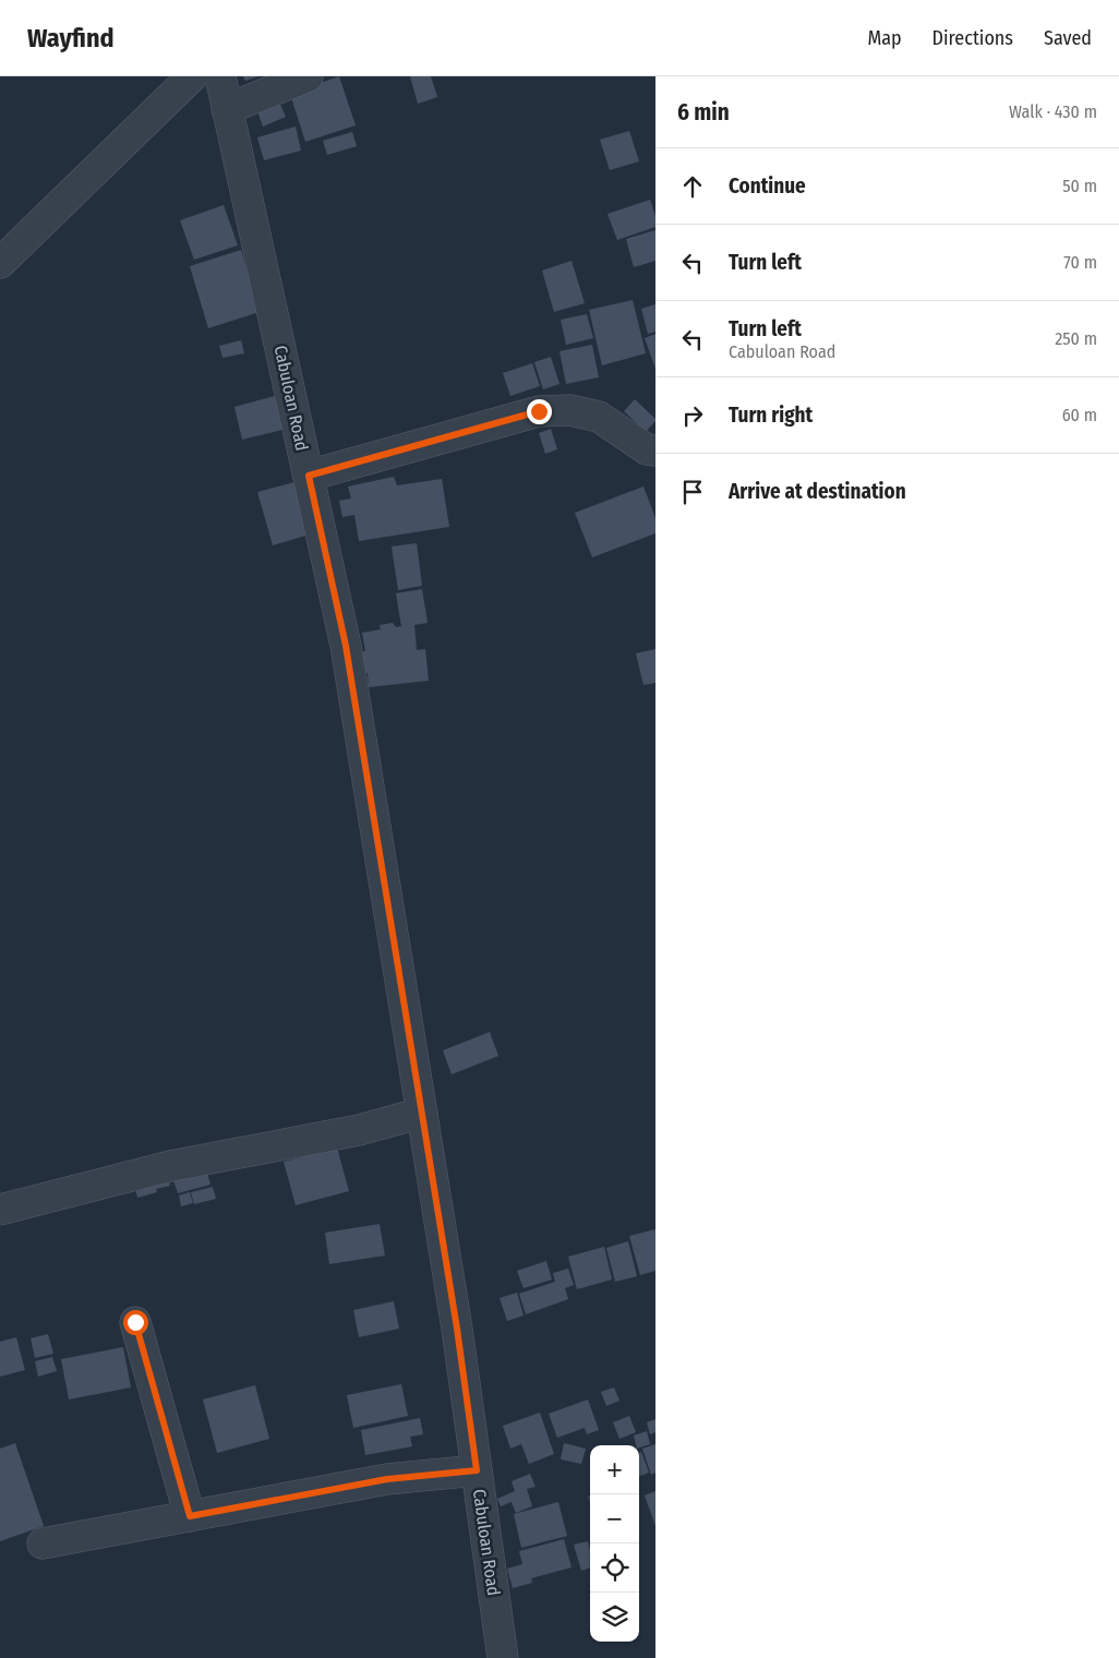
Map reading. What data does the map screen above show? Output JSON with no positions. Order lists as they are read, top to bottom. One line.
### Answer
{"streets":{"street":["Cabuloan Road"]},"page":{"header":"Wayfind","nav":["Map","Directions","Saved"],"heading":["6 min","Walk · 430 m"],"list":[["Continue","50 m"],["Turn left","70 m"],["Turn left","Cabuloan Road","250 m"],["Turn right","60 m"],"Arrive at destination"],"map_buttons":["+","−"]}}
